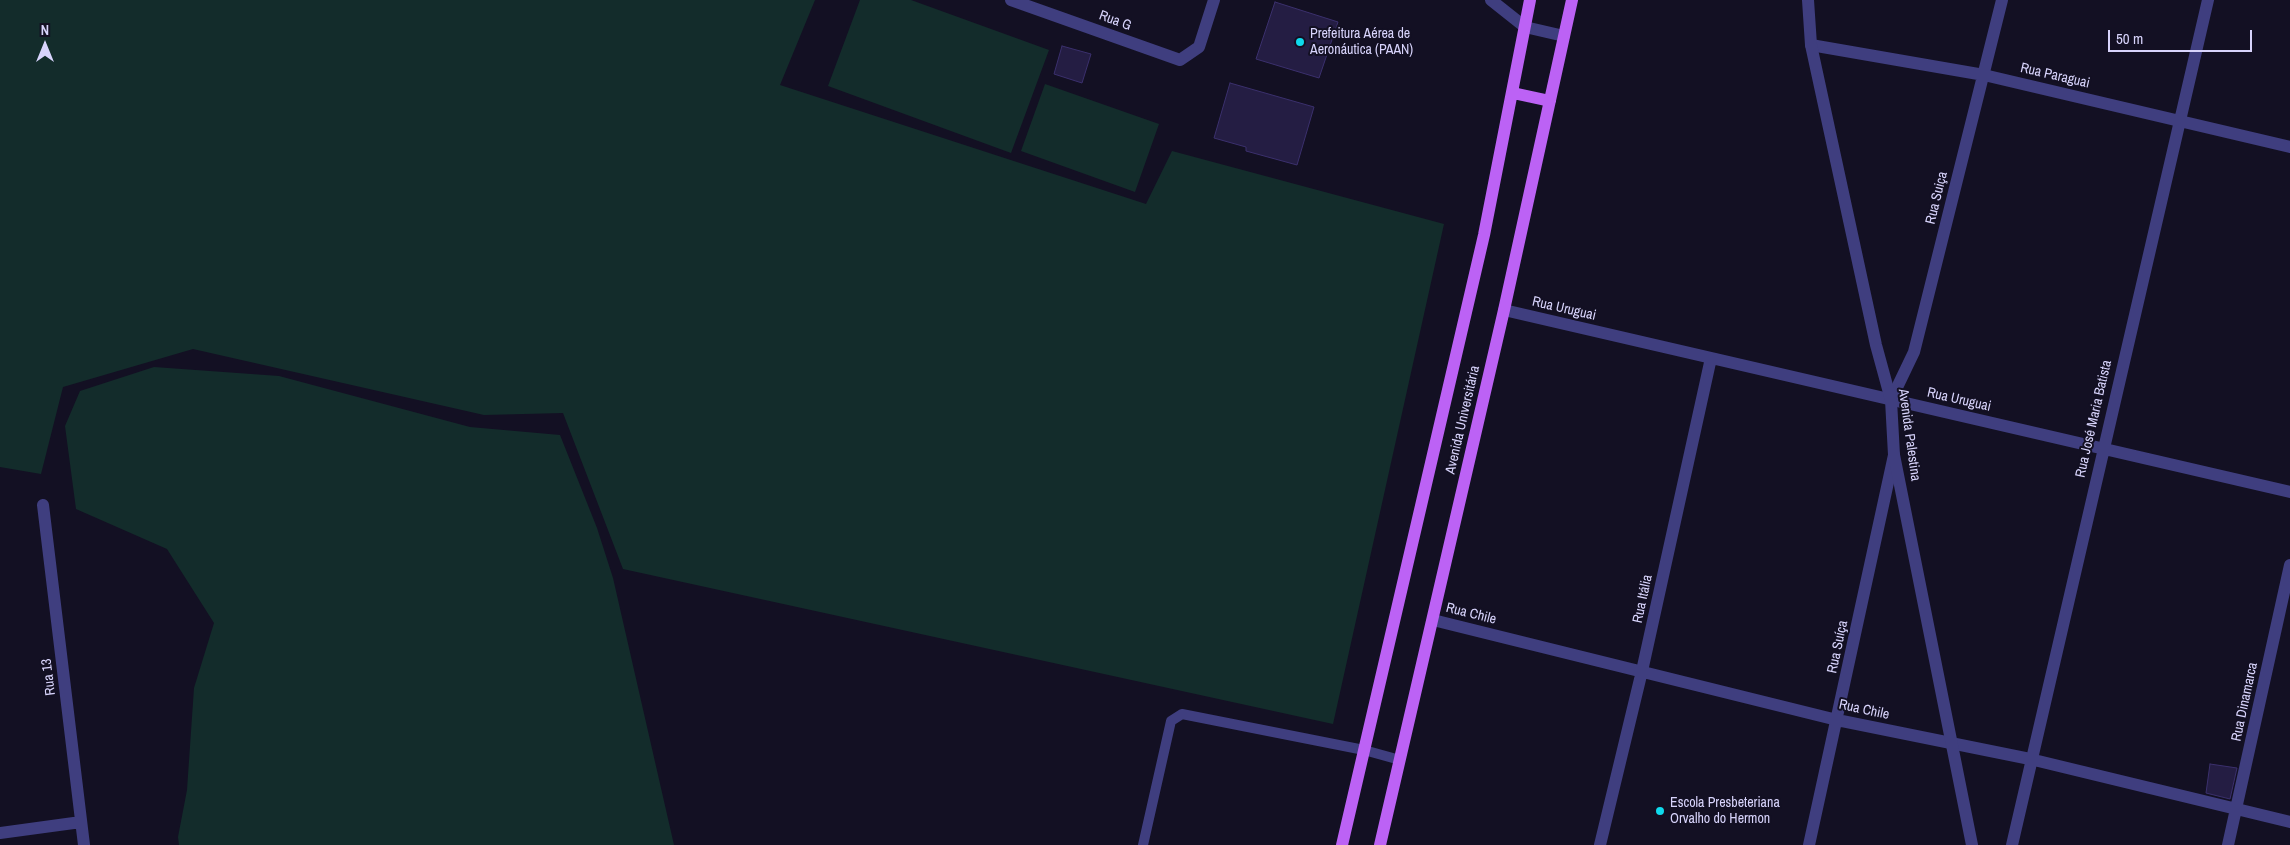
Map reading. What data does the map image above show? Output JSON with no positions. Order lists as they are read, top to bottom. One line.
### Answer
{"streets":{"main road":["Avenida Universitária"],"street":["Rua G","Rua Paraguai","Rua Suiça","Rua Uruguai","Rua José Maria Batista","Avenida Palestina","Rua Itália","Rua Chile","Rua Suíça","Rua 13","Rua Dinamarca"]},"crossings":[["Rua Paraguai","Rua Suiça"],["Rua Paraguai","Rua José Maria Batista"],["Rua Paraguai","Avenida Palestina"],["Rua Suiça","Rua Uruguai"],["Rua Suiça","Avenida Palestina"],["Rua Uruguai","Rua José Maria Batista"],["Rua Uruguai","Avenida Universitária"],["Rua Uruguai","Avenida Palestina"],["Rua Uruguai","Rua Itália"],["Rua José Maria Batista","Rua Chile"],["Avenida Universitária","Rua Chile"],["Avenida Palestina","Rua Chile"],["Avenida Palestina","Rua Suíça"],["Rua Itália","Rua Chile"],["Rua Chile","Rua Suíça"],["Rua Chile","Rua Dinamarca"]],"places":["Prefeitura Aérea de Aeronáutica (PAAN)","Escola Presbeteriana Orvalho do Hermon"],"scale_bar":"50 m","north":"top"}
